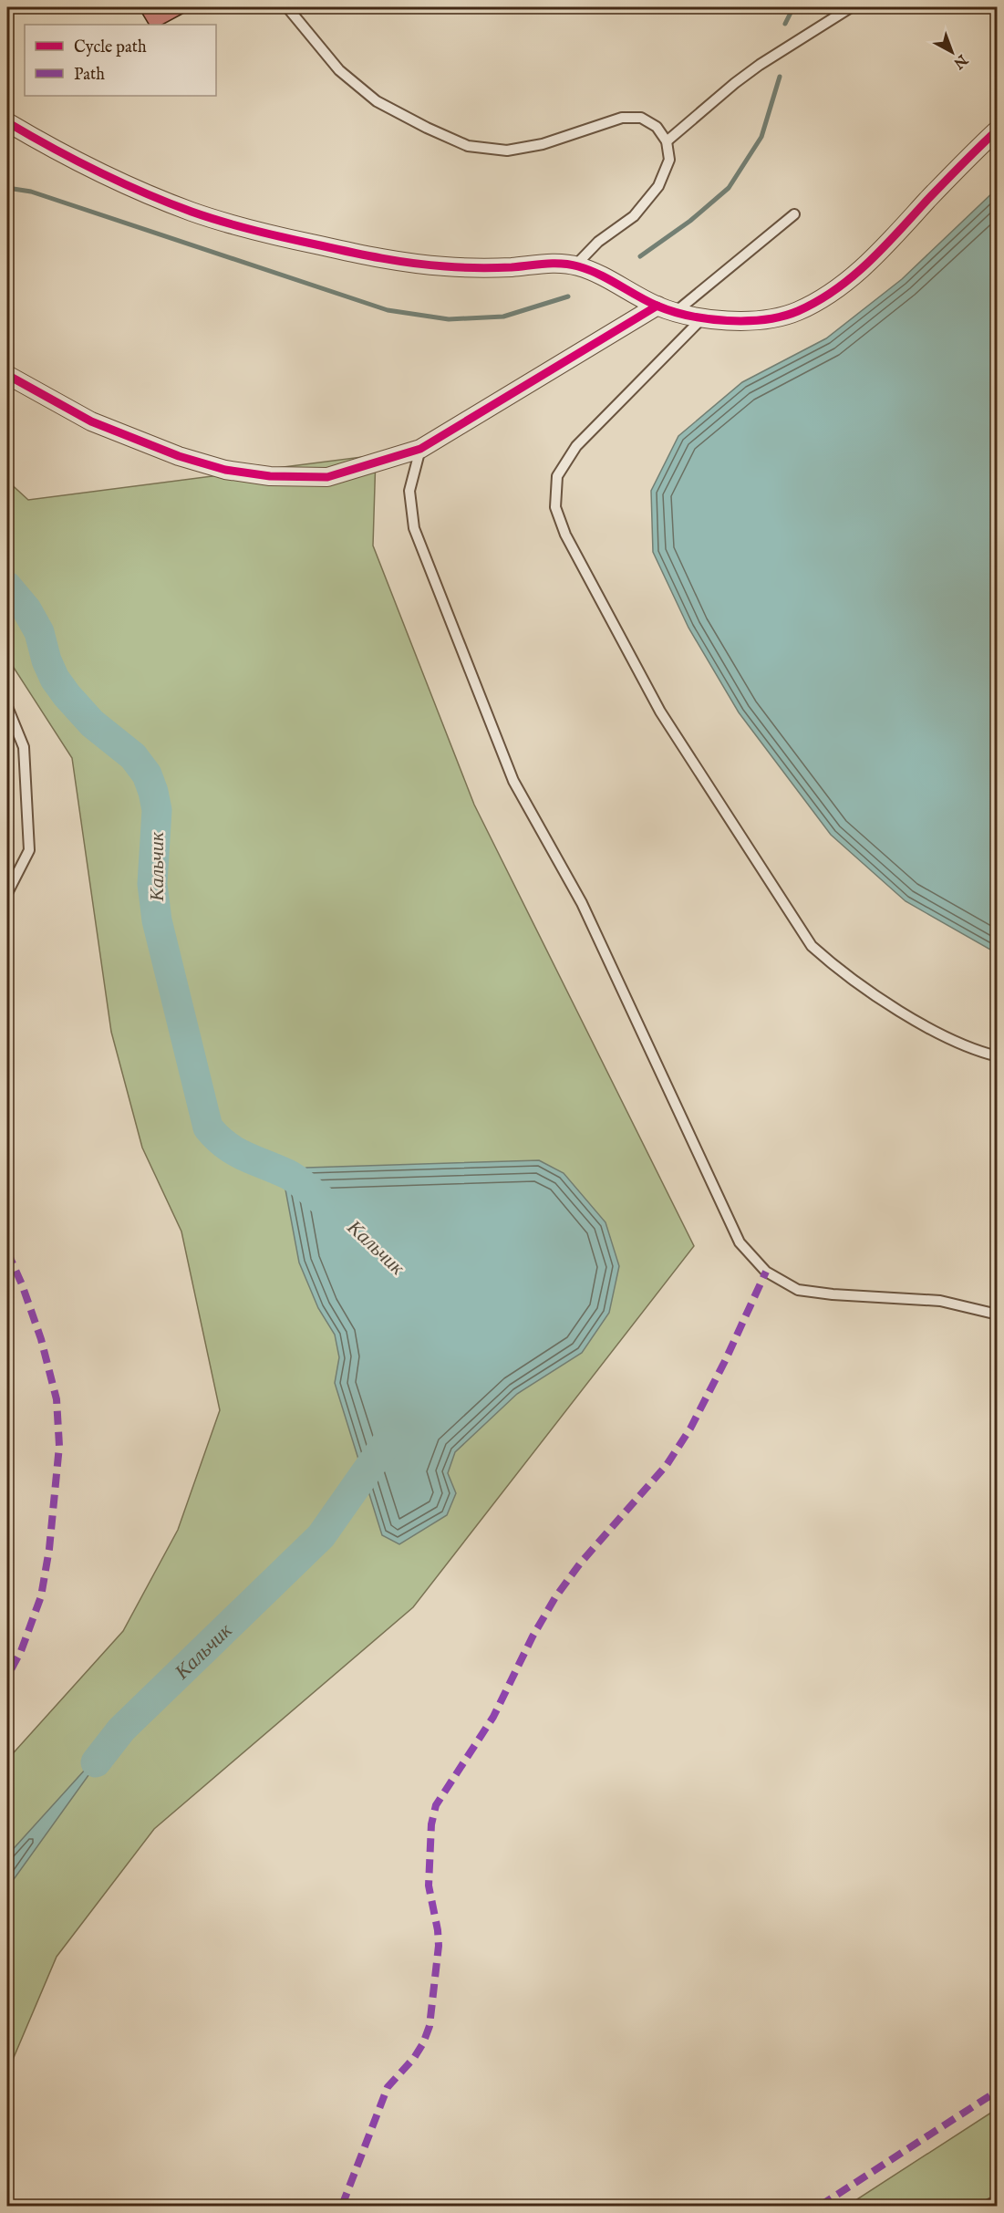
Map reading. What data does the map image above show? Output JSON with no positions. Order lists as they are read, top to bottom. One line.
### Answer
{"water":["Кальчик"],"legend":["Cycle path","Path"],"north":"bottom right"}
